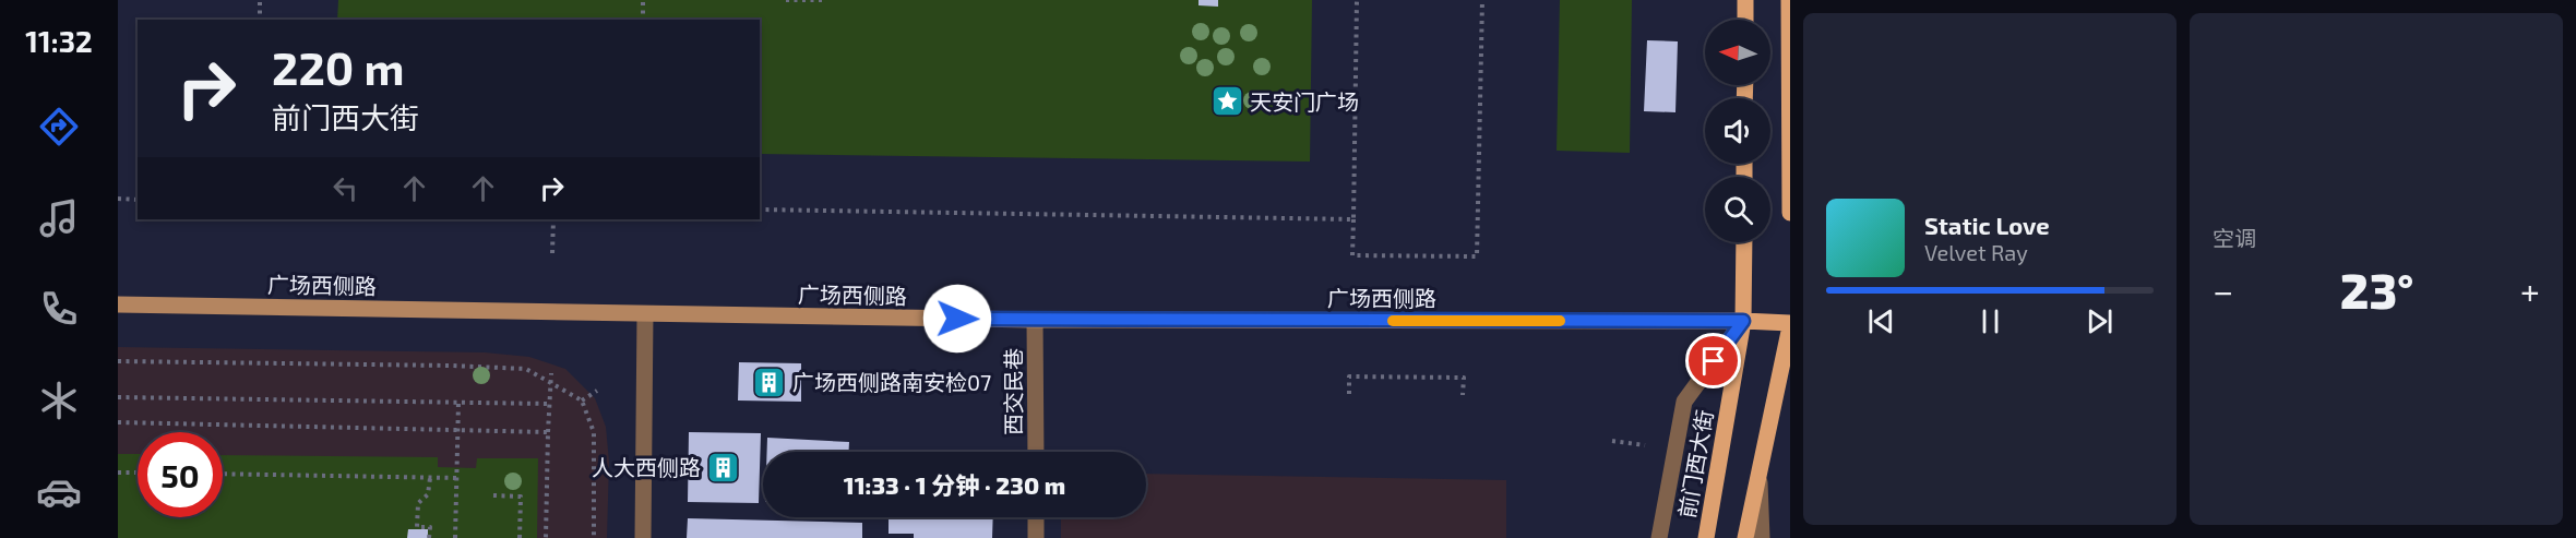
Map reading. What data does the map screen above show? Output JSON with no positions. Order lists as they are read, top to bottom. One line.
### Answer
{"streets":{"main road":["广场西侧路","前门西大街"],"street":["西交民巷"]},"crossings":[["广场西侧路","西交民巷"],["广场西侧路","前门西大街"]],"places":{"place":["天安门广场"],"building":["广场西侧路南安检07","人大西侧路"]},"north":"left","page":{"tabs":"11:32","tile":"空调","turn":["220 m","前门西大街"],"song":["Static Love","Velvet Ray"],"heat":["−","23°","+"],"limit":"50","trip":"11:33 · 1 分钟 · 230 m"}}
